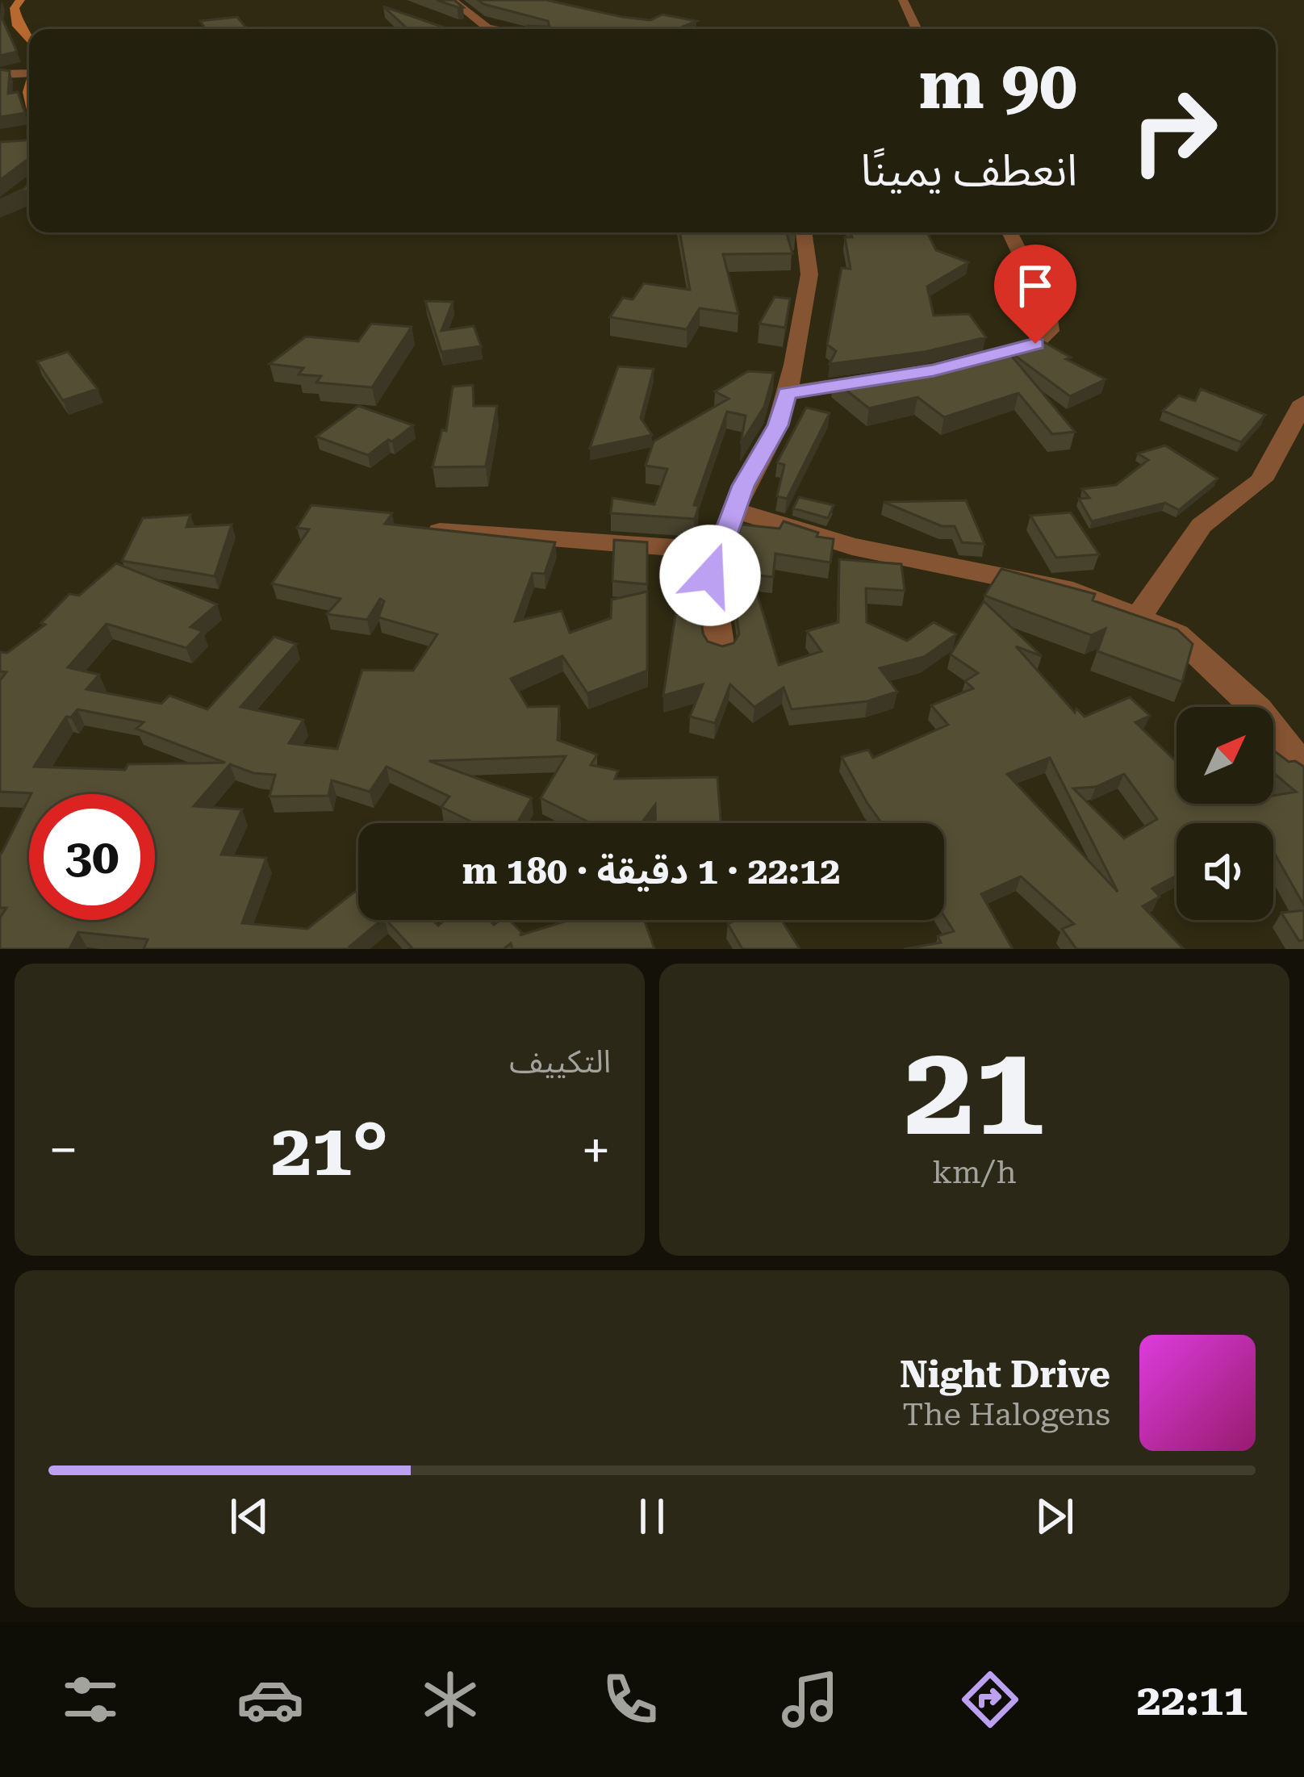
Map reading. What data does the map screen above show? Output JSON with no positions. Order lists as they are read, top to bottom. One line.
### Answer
{"north":"top right","page":{"turn":["90 m","انعطف يمينًا"],"limit":"30","trip":"22:12 · 1 دقيقة · 180 m","tile":[["21","km/h"],"التكييف"],"heat":["−","21°","+"],"song":["Night Drive","The Halogens"],"tabs":"22:11"}}
